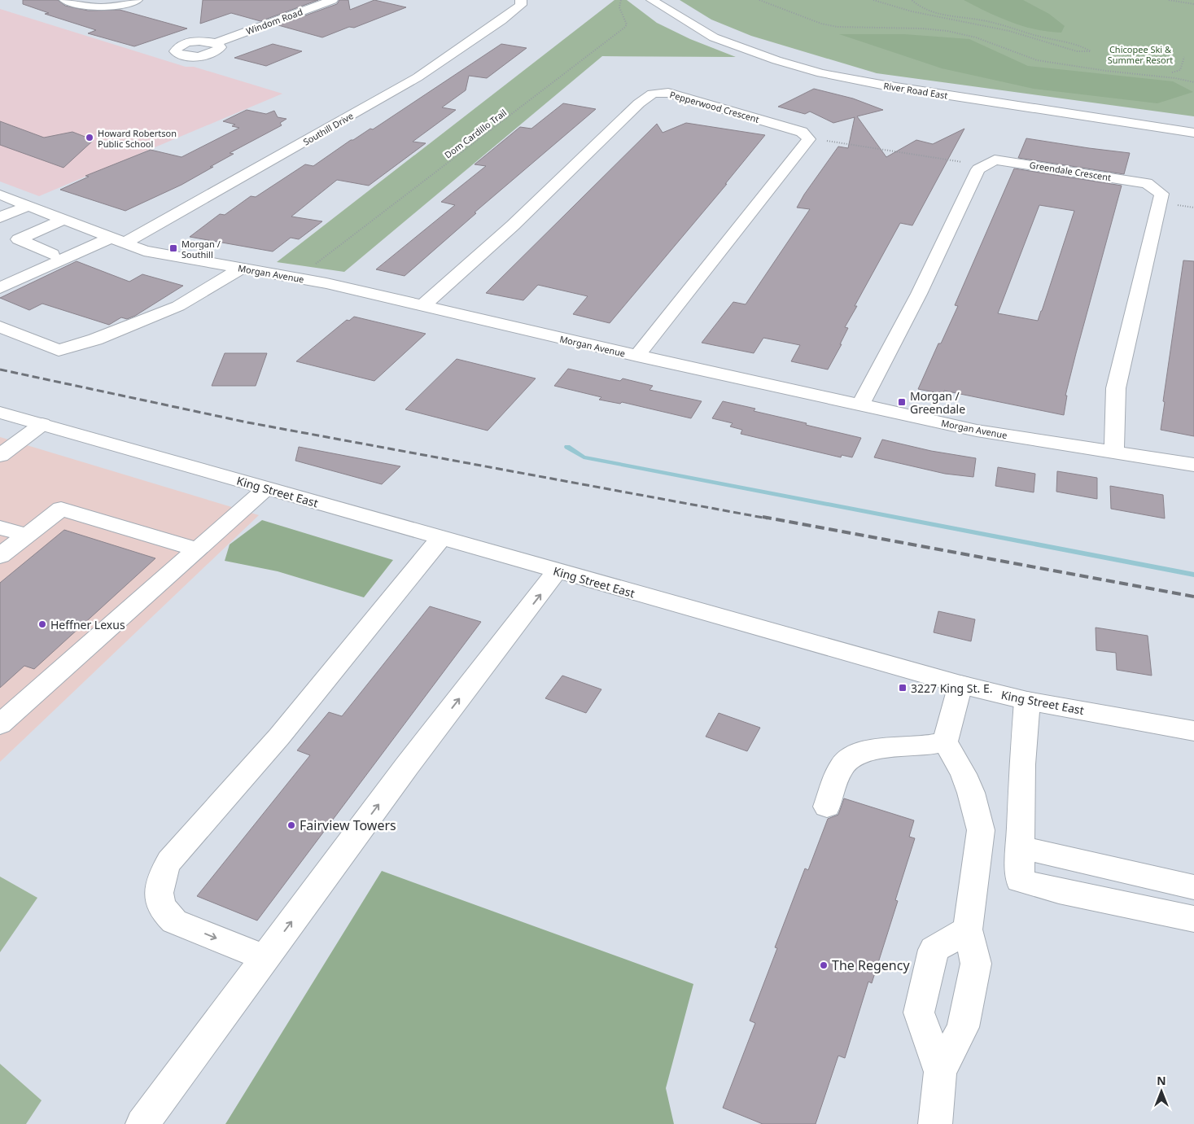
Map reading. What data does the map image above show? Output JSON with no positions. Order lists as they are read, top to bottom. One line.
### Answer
{"streets":{"street":["Windom Road","River Road East","Pepperwood Crescent","Southill Drive","Greendale Crescent","Morgan Avenue","King Street East"],"path":["Dom Cardillo Trail"]},"crossings":[["Pepperwood Crescent","Morgan Avenue"],["Southill Drive","Morgan Avenue"],["Greendale Crescent","Morgan Avenue"]],"parks":["Chicopee Ski & Summer Resort"],"places":{"other":["Howard Robertson Public School","Heffner Lexus","Fairview Towers","The Regency"],"transit":["Morgan / Southill","Morgan / Greendale","3227 King St. E."]},"north":"top"}
